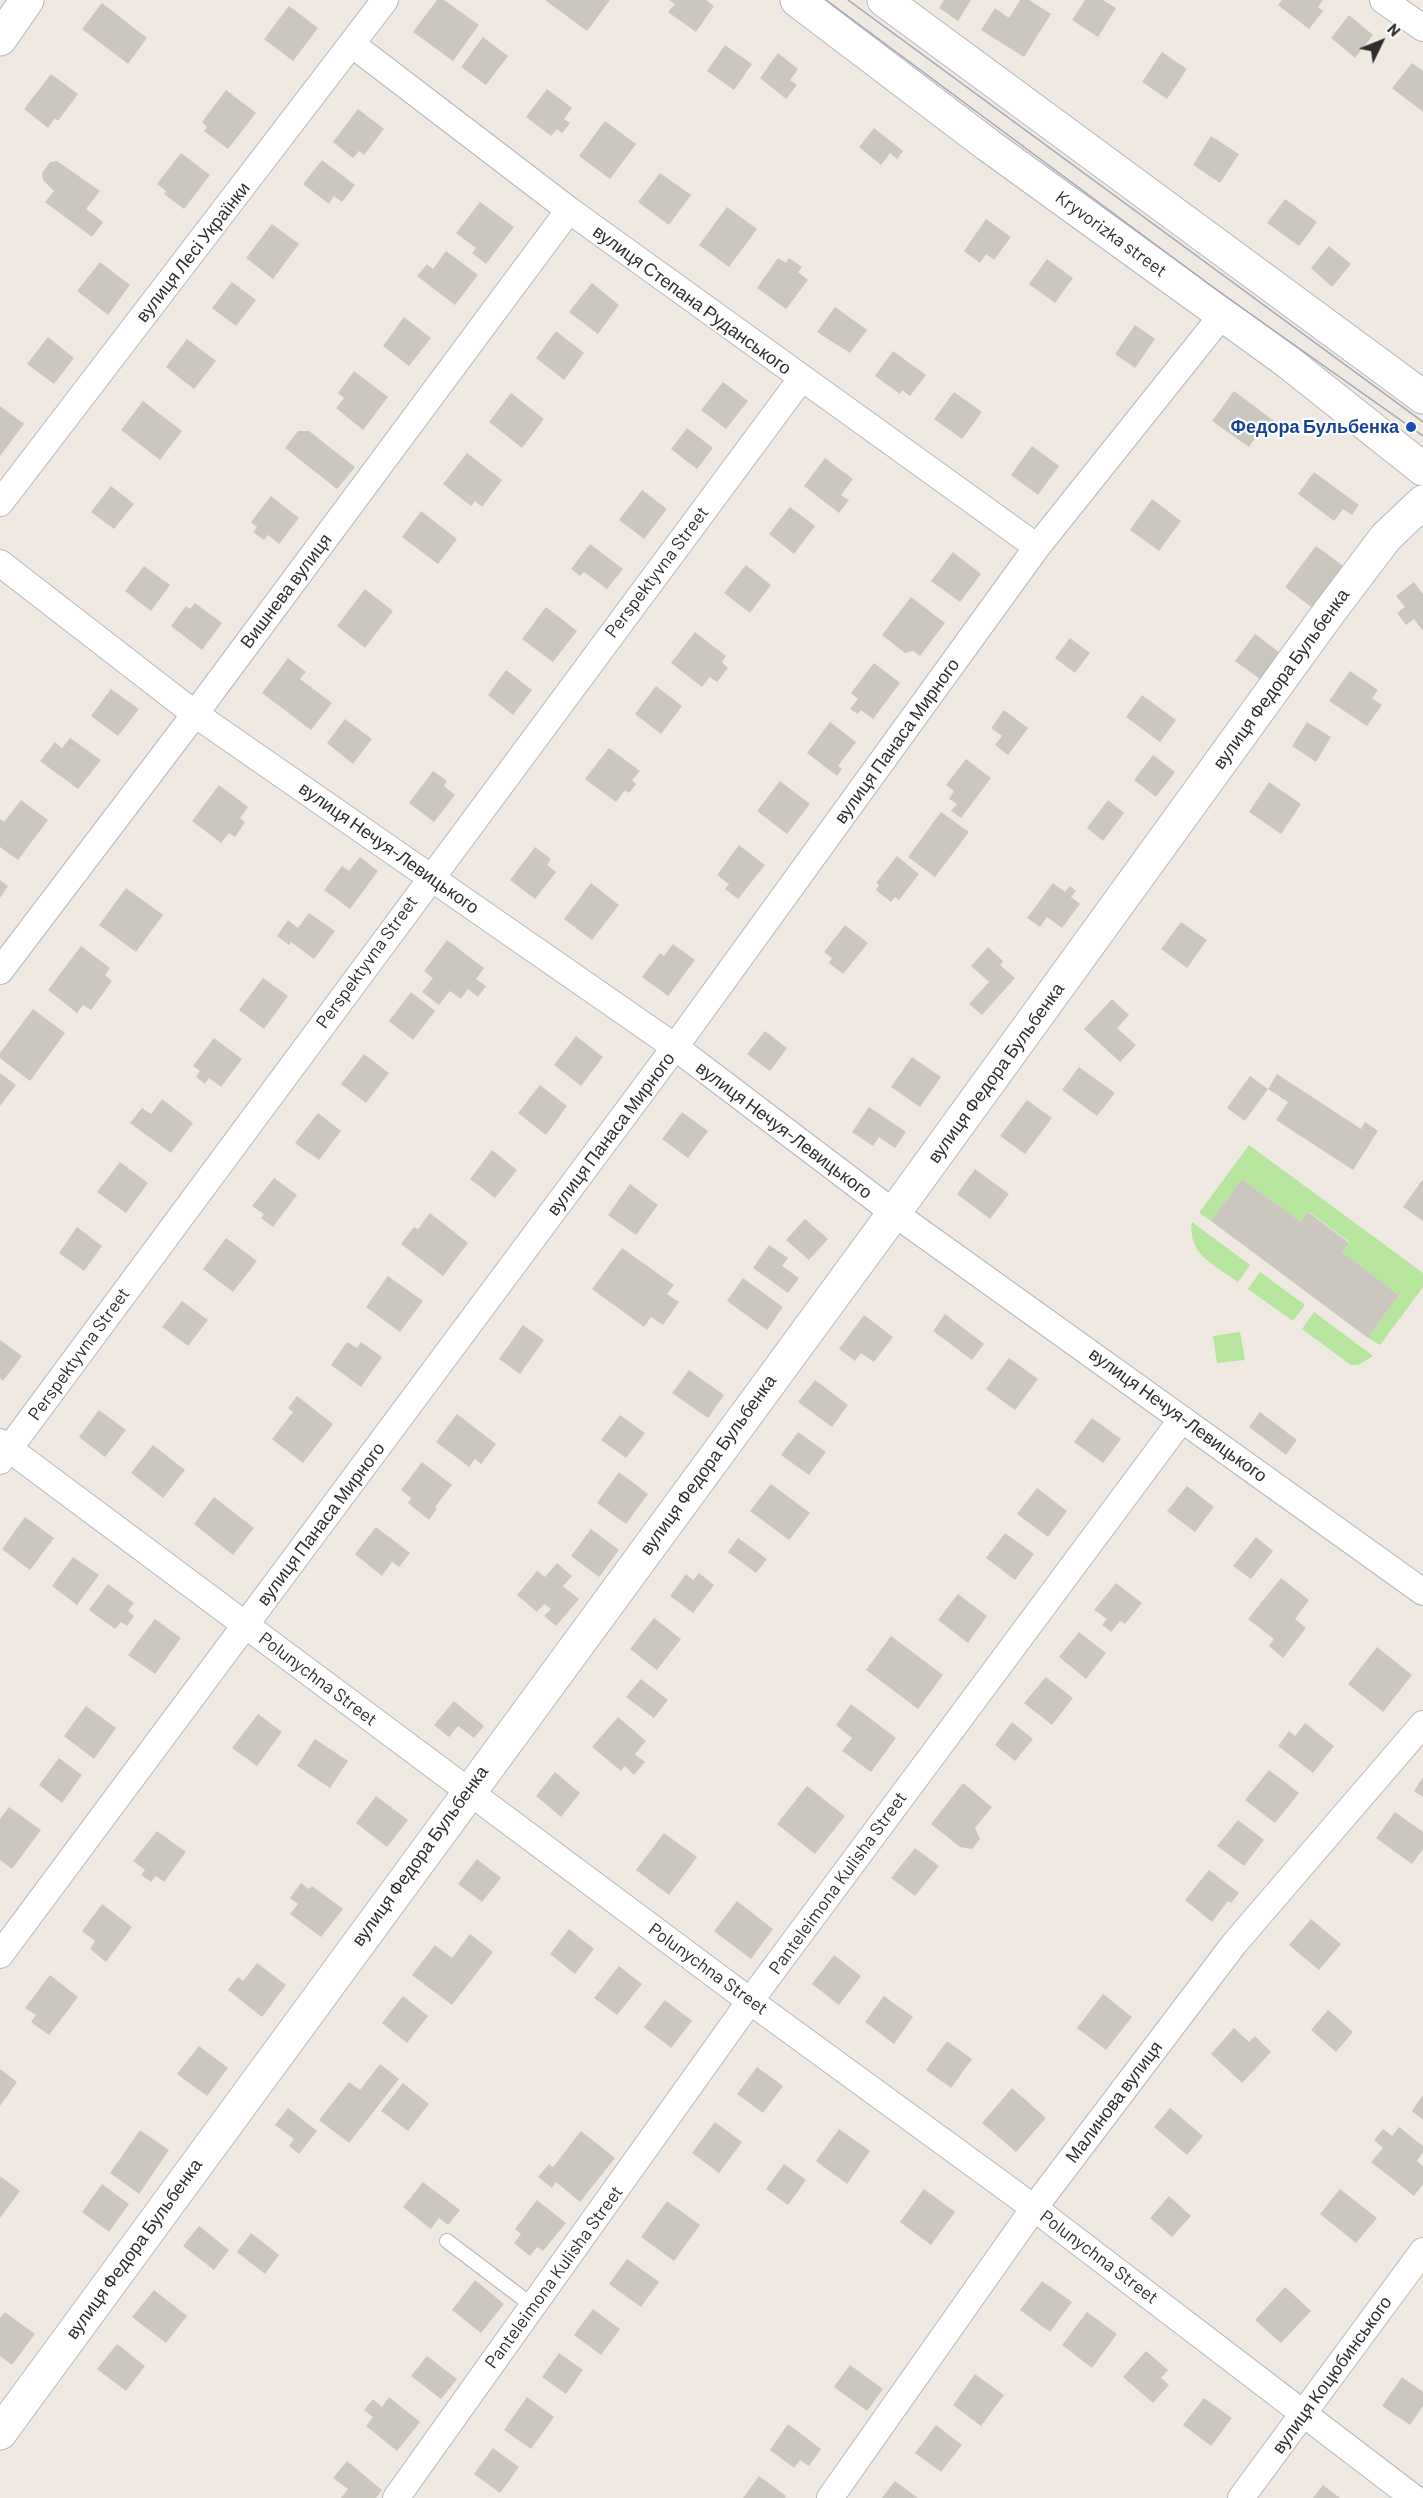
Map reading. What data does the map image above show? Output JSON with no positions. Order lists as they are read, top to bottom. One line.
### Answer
{"streets":{"street":["Kryvorizka street","вулиця Лесі Українки","вулиця Степана Руданського","Perspektyvna Street","Вишнева вулиця","вулиця Федора Бульбенка","вулиця Панаса Мирного","вулиця Нечуя-Левицького","Polunychna Street","Panteleimona Kulisha Street","Малинова вулиця","вулиця Коцюбинського"]},"crossings":[["Kryvorizka street","вулиця Панаса Мирного"],["вулиця Лесі Українки","вулиця Степана Руданського"],["вулиця Степана Руданського","Perspektyvna Street"],["вулиця Степана Руданського","Вишнева вулиця"],["вулиця Степана Руданського","вулиця Панаса Мирного"],["Perspektyvna Street","вулиця Нечуя-Левицького"],["Perspektyvna Street","Polunychna Street"],["Вишнева вулиця","вулиця Нечуя-Левицького"],["вулиця Федора Бульбенка","вулиця Нечуя-Левицького"],["вулиця Федора Бульбенка","Polunychna Street"],["вулиця Панаса Мирного","вулиця Нечуя-Левицького"],["вулиця Панаса Мирного","Polunychna Street"],["вулиця Нечуя-Левицького","Panteleimona Kulisha Street"],["Polunychna Street","Panteleimona Kulisha Street"],["Polunychna Street","Малинова вулиця"],["Polunychna Street","вулиця Коцюбинського"]],"places":["Федора Бульбенка"],"north":"top right"}
